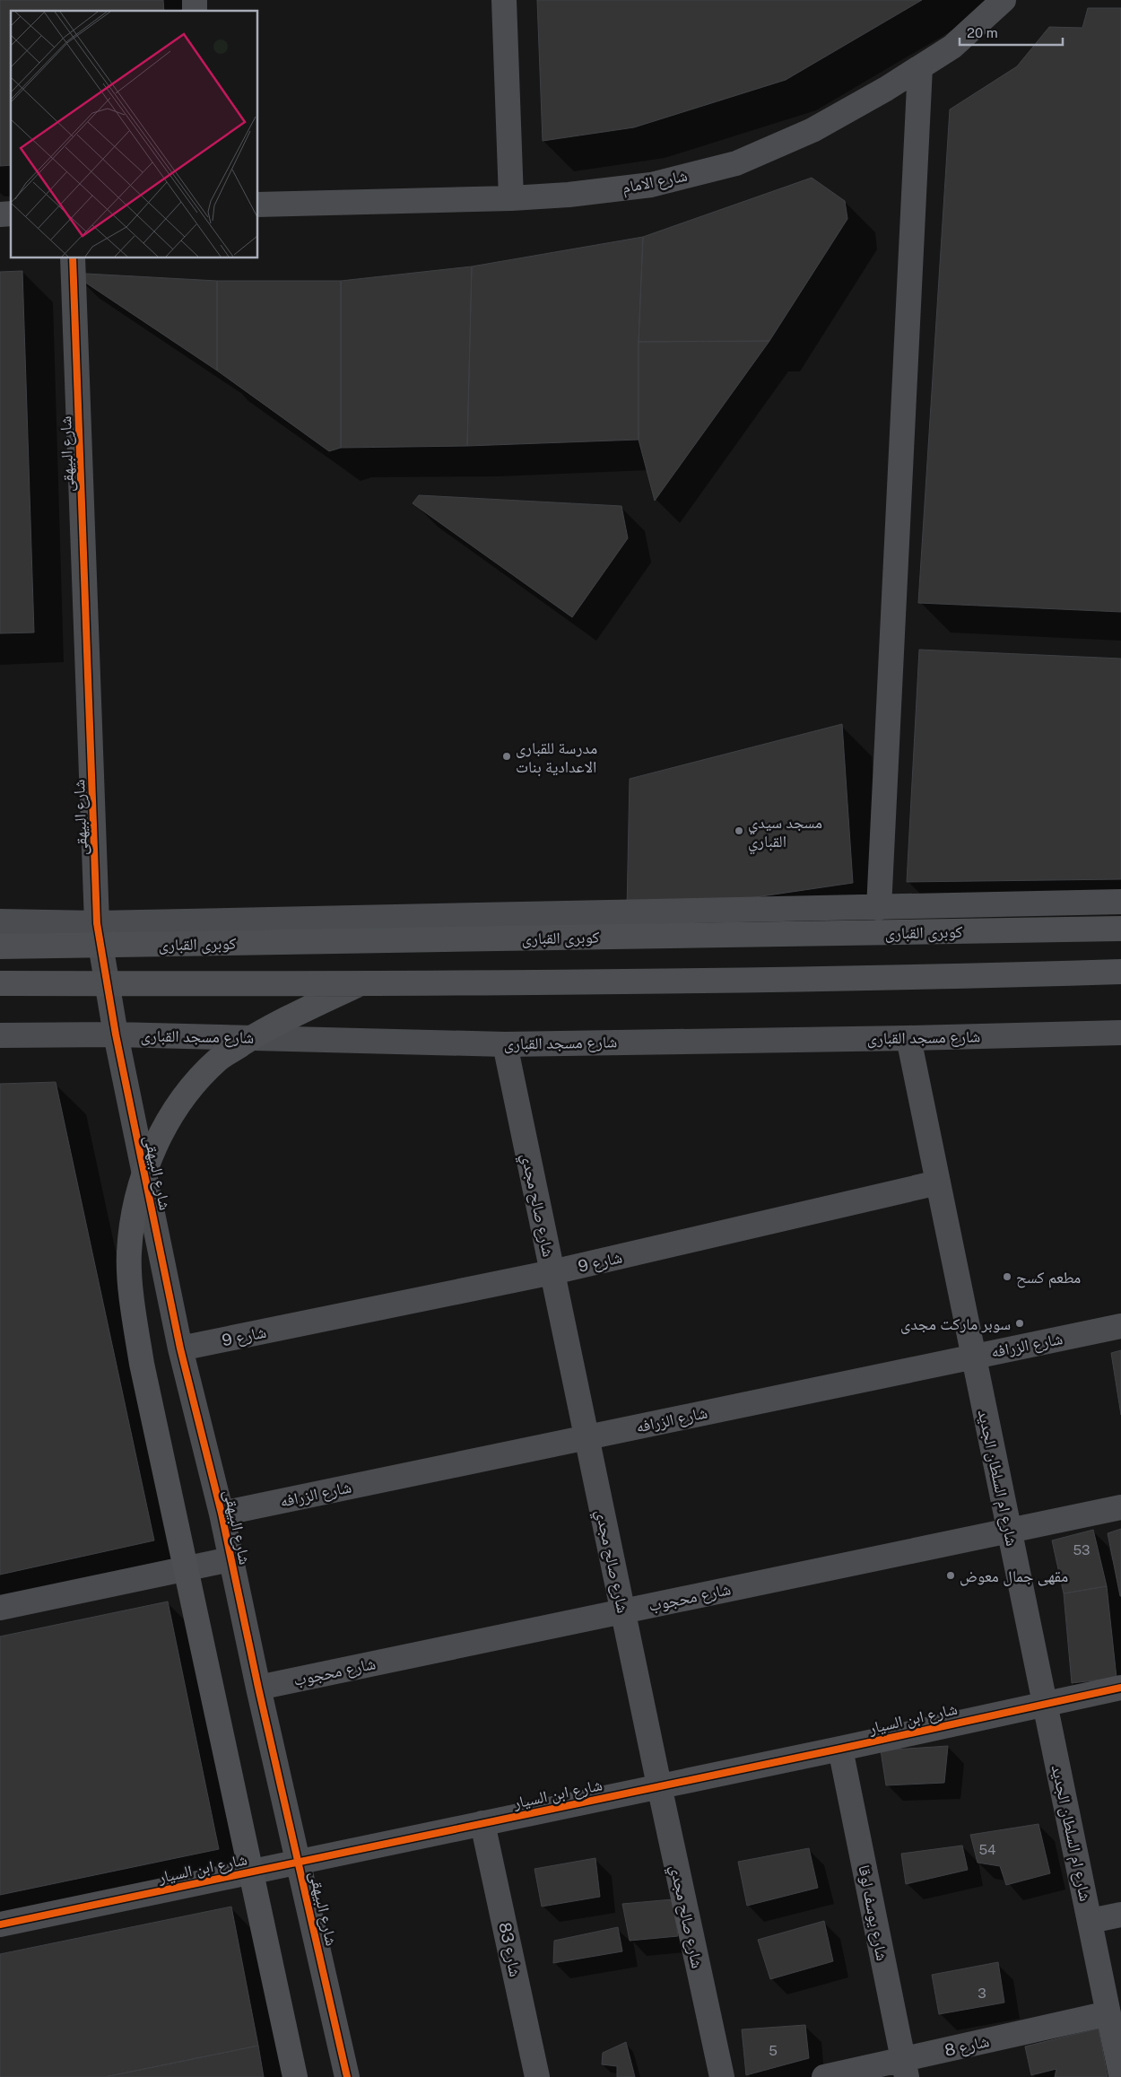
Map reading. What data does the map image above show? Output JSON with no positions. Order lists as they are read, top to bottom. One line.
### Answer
{"streets":{"main road":["كوبرى القبارى"],"street":["شارع الامام","شارع البيهقى","شارع مسجد القبارى","شارع صالح مجدي","شارع 9","شارع الزرافه","شارع ام السلطان الجديد","شارع محجوب","شارع ابن السيار","شارع يوسف لوقا","شارع 83","شارع 8"]},"crossings":[["شارع البيهقى","شارع مسجد القبارى"],["شارع البيهقى","شارع 9"],["شارع البيهقى","شارع الزرافه"],["شارع البيهقى","شارع محجوب"],["شارع البيهقى","شارع ابن السيار"],["شارع مسجد القبارى","شارع صالح مجدي"],["شارع مسجد القبارى","شارع ام السلطان الجديد"],["شارع صالح مجدي","شارع 9"],["شارع صالح مجدي","شارع الزرافه"],["شارع صالح مجدي","شارع محجوب"],["شارع صالح مجدي","شارع ابن السيار"],["شارع 9","شارع ام السلطان الجديد"],["شارع الزرافه","شارع ام السلطان الجديد"],["شارع ام السلطان الجديد","شارع محجوب"],["شارع ام السلطان الجديد","شارع ابن السيار"],["شارع ام السلطان الجديد","شارع 8"],["شارع ابن السيار","شارع يوسف لوقا"],["شارع ابن السيار","شارع 83"],["شارع يوسف لوقا","شارع 8"]],"places":["مدرسة للقبارى الاعدادية بنات","مسجد سيدي القباري","مطعم كسح","سوبر ماركت مجدى","مقهى جمال معوض"],"house_numbers":["53","54","3","5"],"scale_bar":"20 m"}
